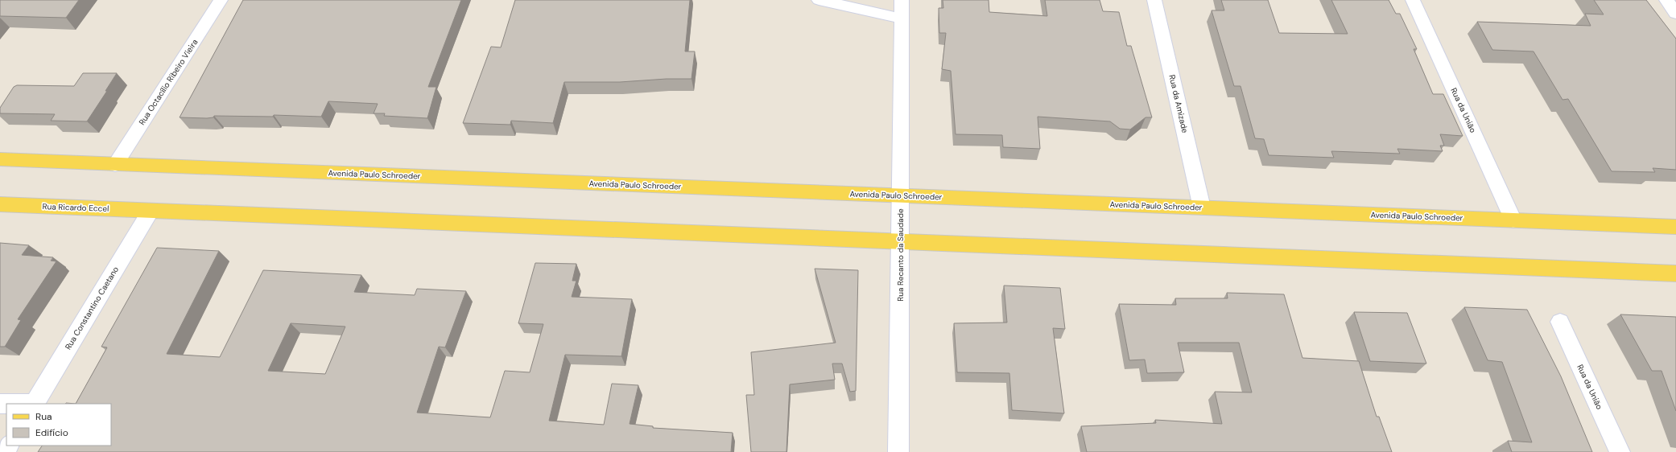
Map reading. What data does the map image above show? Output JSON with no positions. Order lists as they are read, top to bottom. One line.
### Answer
{"streets":{"main road":["Avenida Paulo Schroeder","Rua Ricardo Eccel"],"street":["Rua Octacílio Ribeiro Vieira","Rua da Amizade","Rua da União","Rua Recanto da Saudade","Rua Constantino Caetano"]},"crossings":[["Rua Octacílio Ribeiro Vieira","Avenida Paulo Schroeder"],["Rua da Amizade","Avenida Paulo Schroeder"],["Rua da União","Avenida Paulo Schroeder"],["Avenida Paulo Schroeder","Rua Recanto da Saudade"],["Rua Ricardo Eccel","Rua Constantino Caetano"]],"legend":["Rua","Edifício"]}
